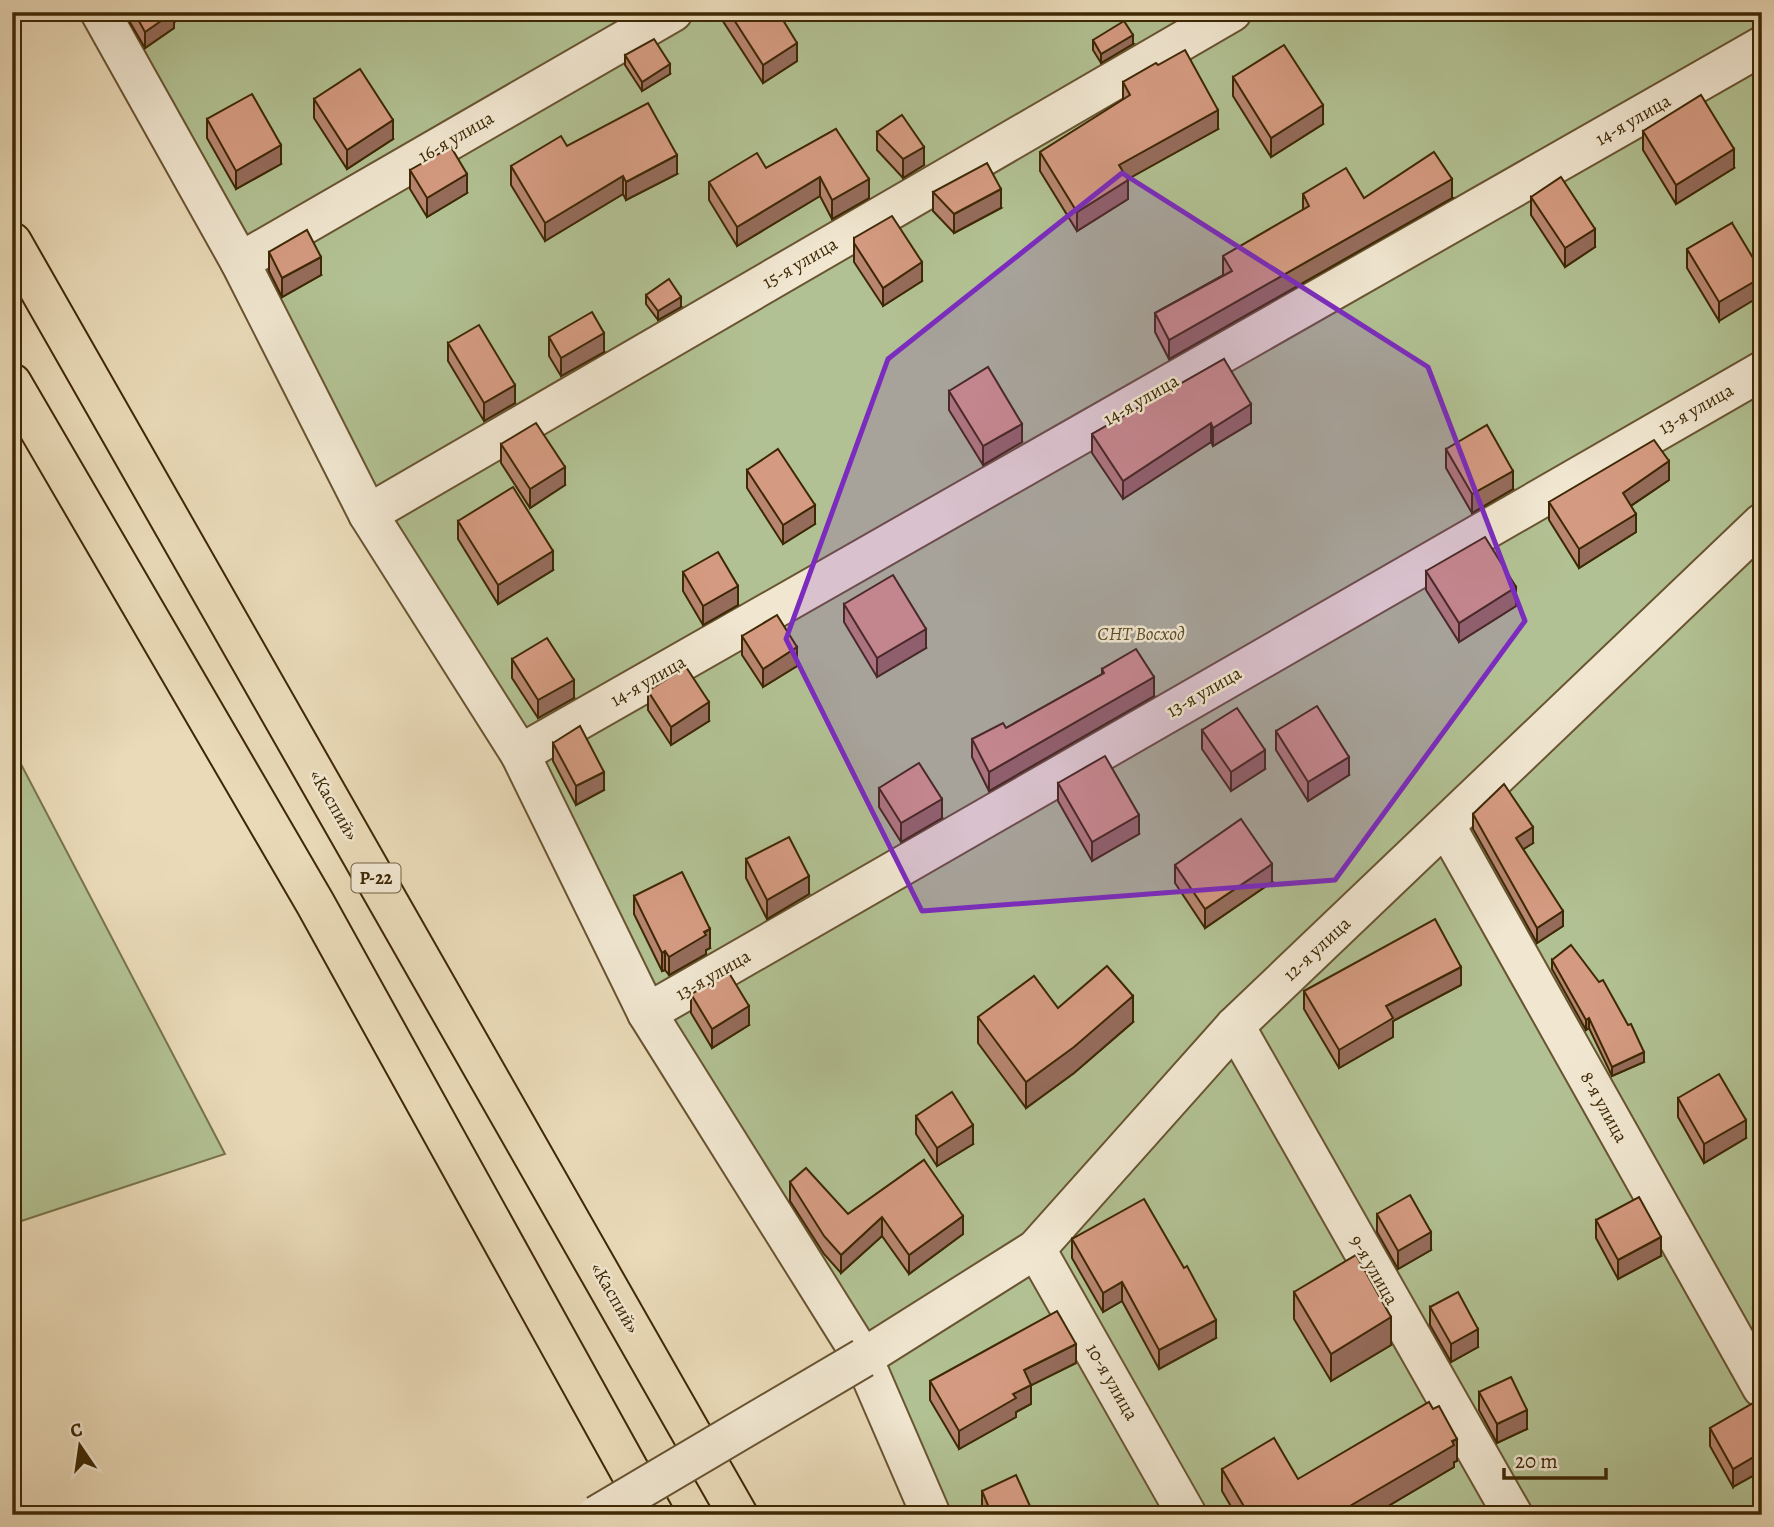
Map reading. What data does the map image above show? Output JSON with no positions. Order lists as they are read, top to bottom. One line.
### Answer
{"streets":{"highway":["«Каспий»","Р-22"],"street":["14-я улица","16-я улица","15-я улица","13-я улица","12-я улица","8-я улица","9-я улица","10-я улица"]},"crossings":[["12-я улица","8-я улица"],["12-я улица","9-я улица"],["12-я улица","10-я улица"]],"parks":["СНТ Восход"],"scale_bar":"20 m","north":"top"}
